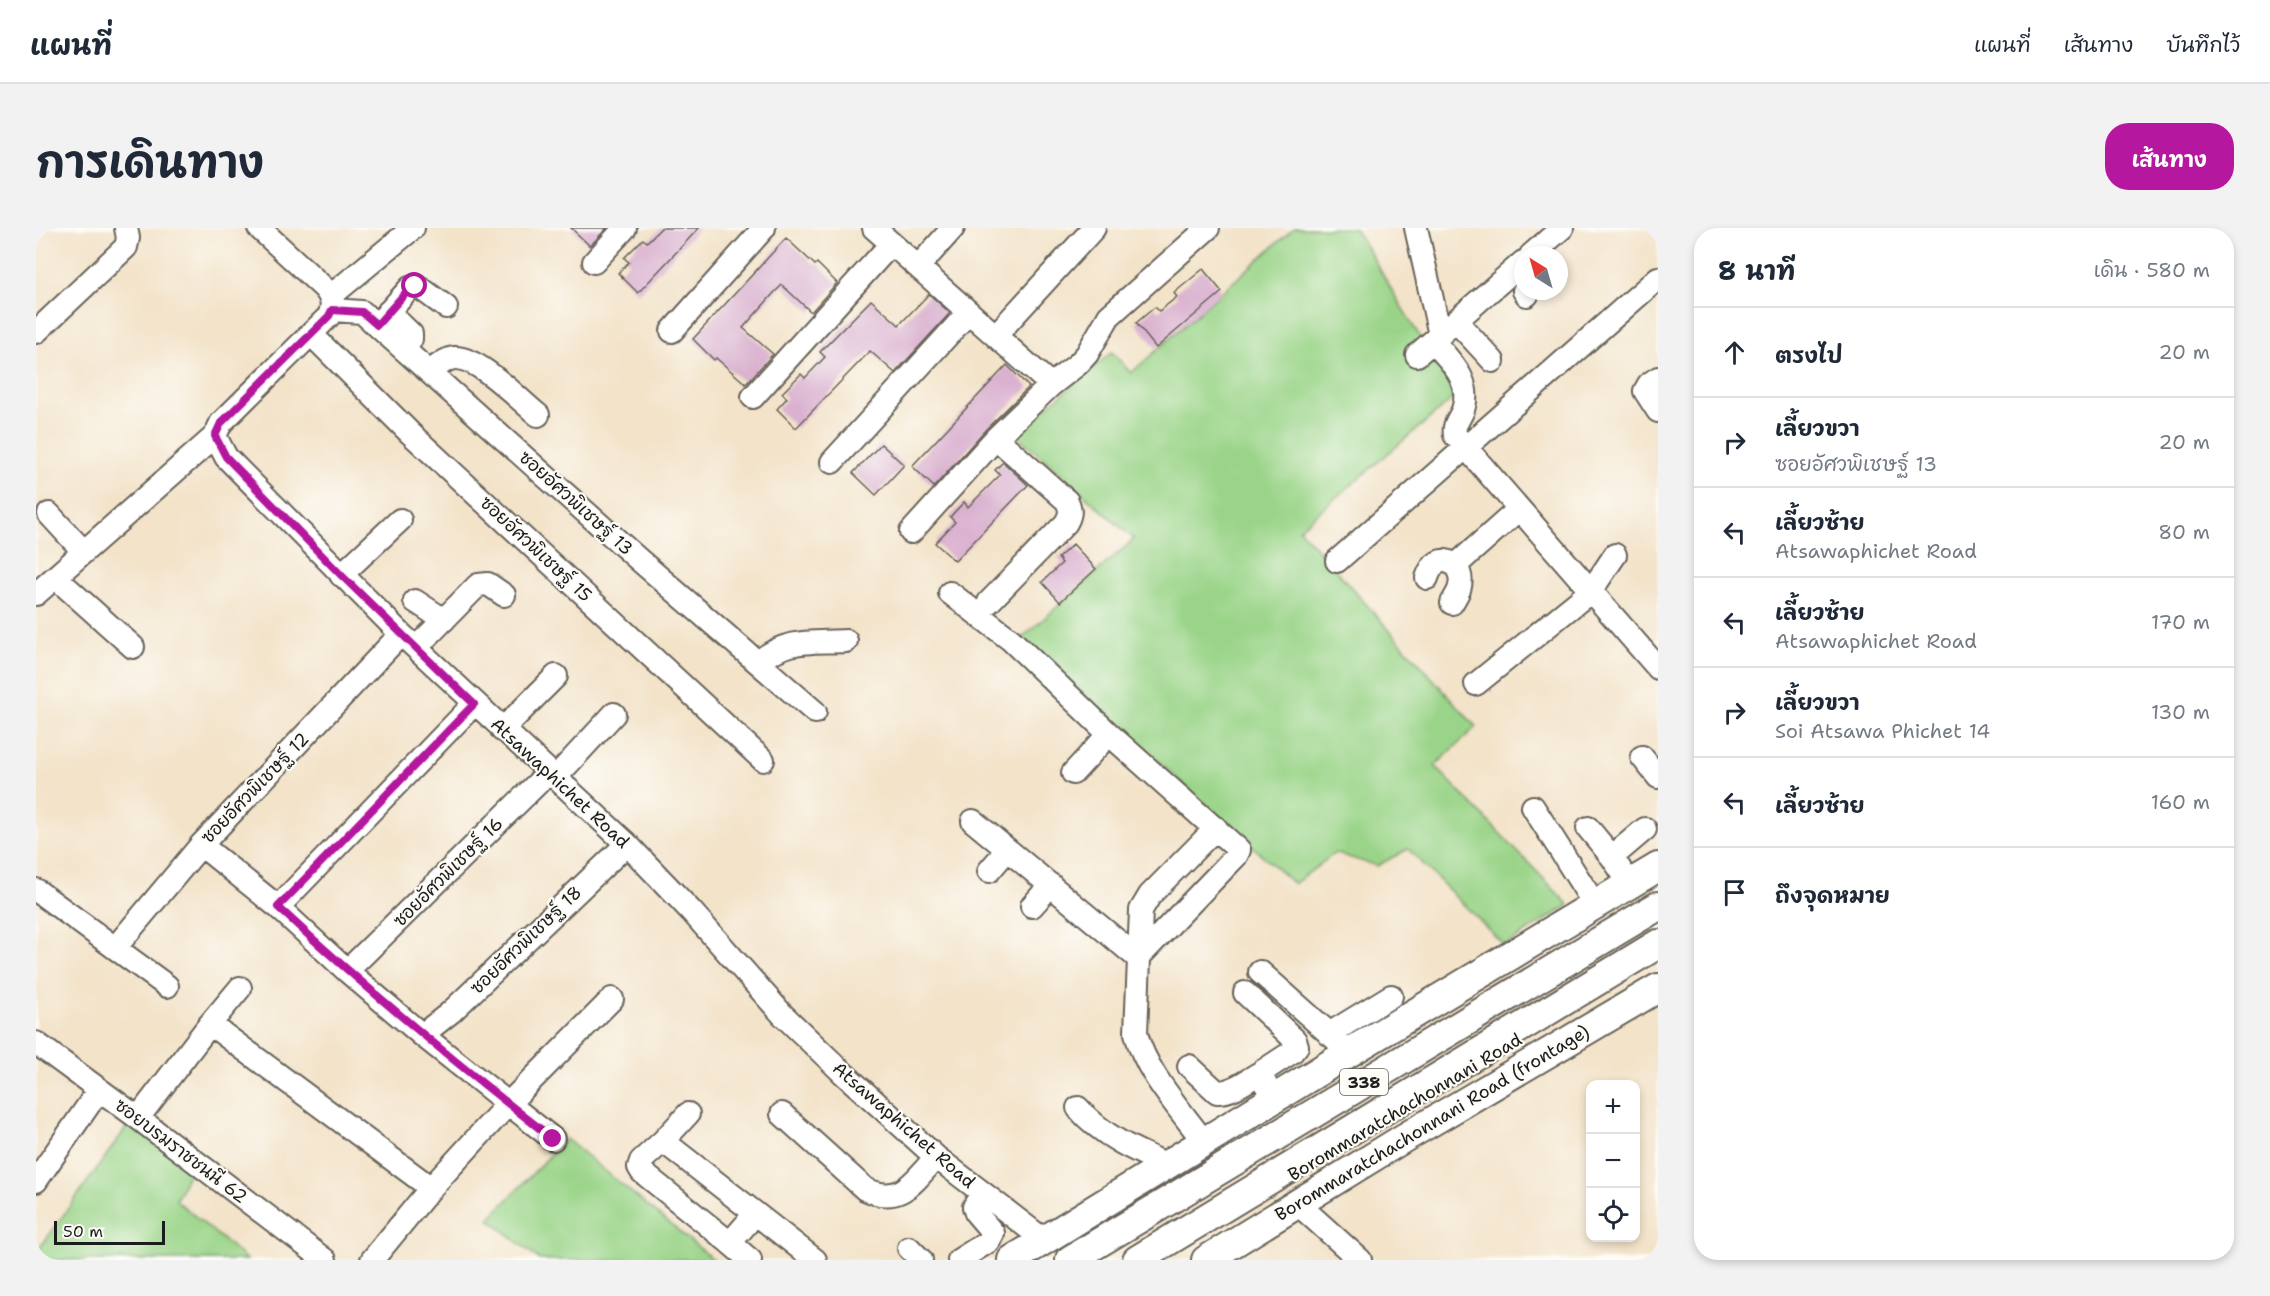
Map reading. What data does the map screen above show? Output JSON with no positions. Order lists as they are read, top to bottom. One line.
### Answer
{"streets":{"main road":["338","Borommaratchachonnani Road","Borommaratchachonnani Road (frontage)"],"street":["ซอยอัศวพิเชษฐ์ 13","ซอยอัศวพิเชษฐ์ 15","Atsawaphichet Road","ซอยอัศวพิเชษฐ์ 12","ซอยอัศวพิเชษฐ์ 16","ซอยอัศวพิเชษฐ์ 18","ซอยบรมราชชนนี 62"]},"crossings":[["Atsawaphichet Road","ซอยอัศวพิเชษฐ์ 12"],["Atsawaphichet Road","ซอยอัศวพิเชษฐ์ 16"],["Atsawaphichet Road","ซอยอัศวพิเชษฐ์ 18"],["Atsawaphichet Road","338"]],"scale_bar":"50 m","north":"top left","page":{"header":"แผนที่","nav":["แผนที่","เส้นทาง","บันทึกไว้"],"title":"การเดินทาง","buttons":"เส้นทาง","heading":["8 นาที","เดิน · 580 m"],"list":[["ตรงไป","20 m"],["เลี้ยวขวา","ซอยอัศวพิเชษฐ์ 13","20 m"],["เลี้ยวซ้าย","Atsawaphichet Road","80 m"],["เลี้ยวซ้าย","Atsawaphichet Road","170 m"],["เลี้ยวขวา","Soi Atsawa Phichet 14","130 m"],["เลี้ยวซ้าย","160 m"],"ถึงจุดหมาย"],"map_buttons":["+","−"],"scale":"50 m"}}
